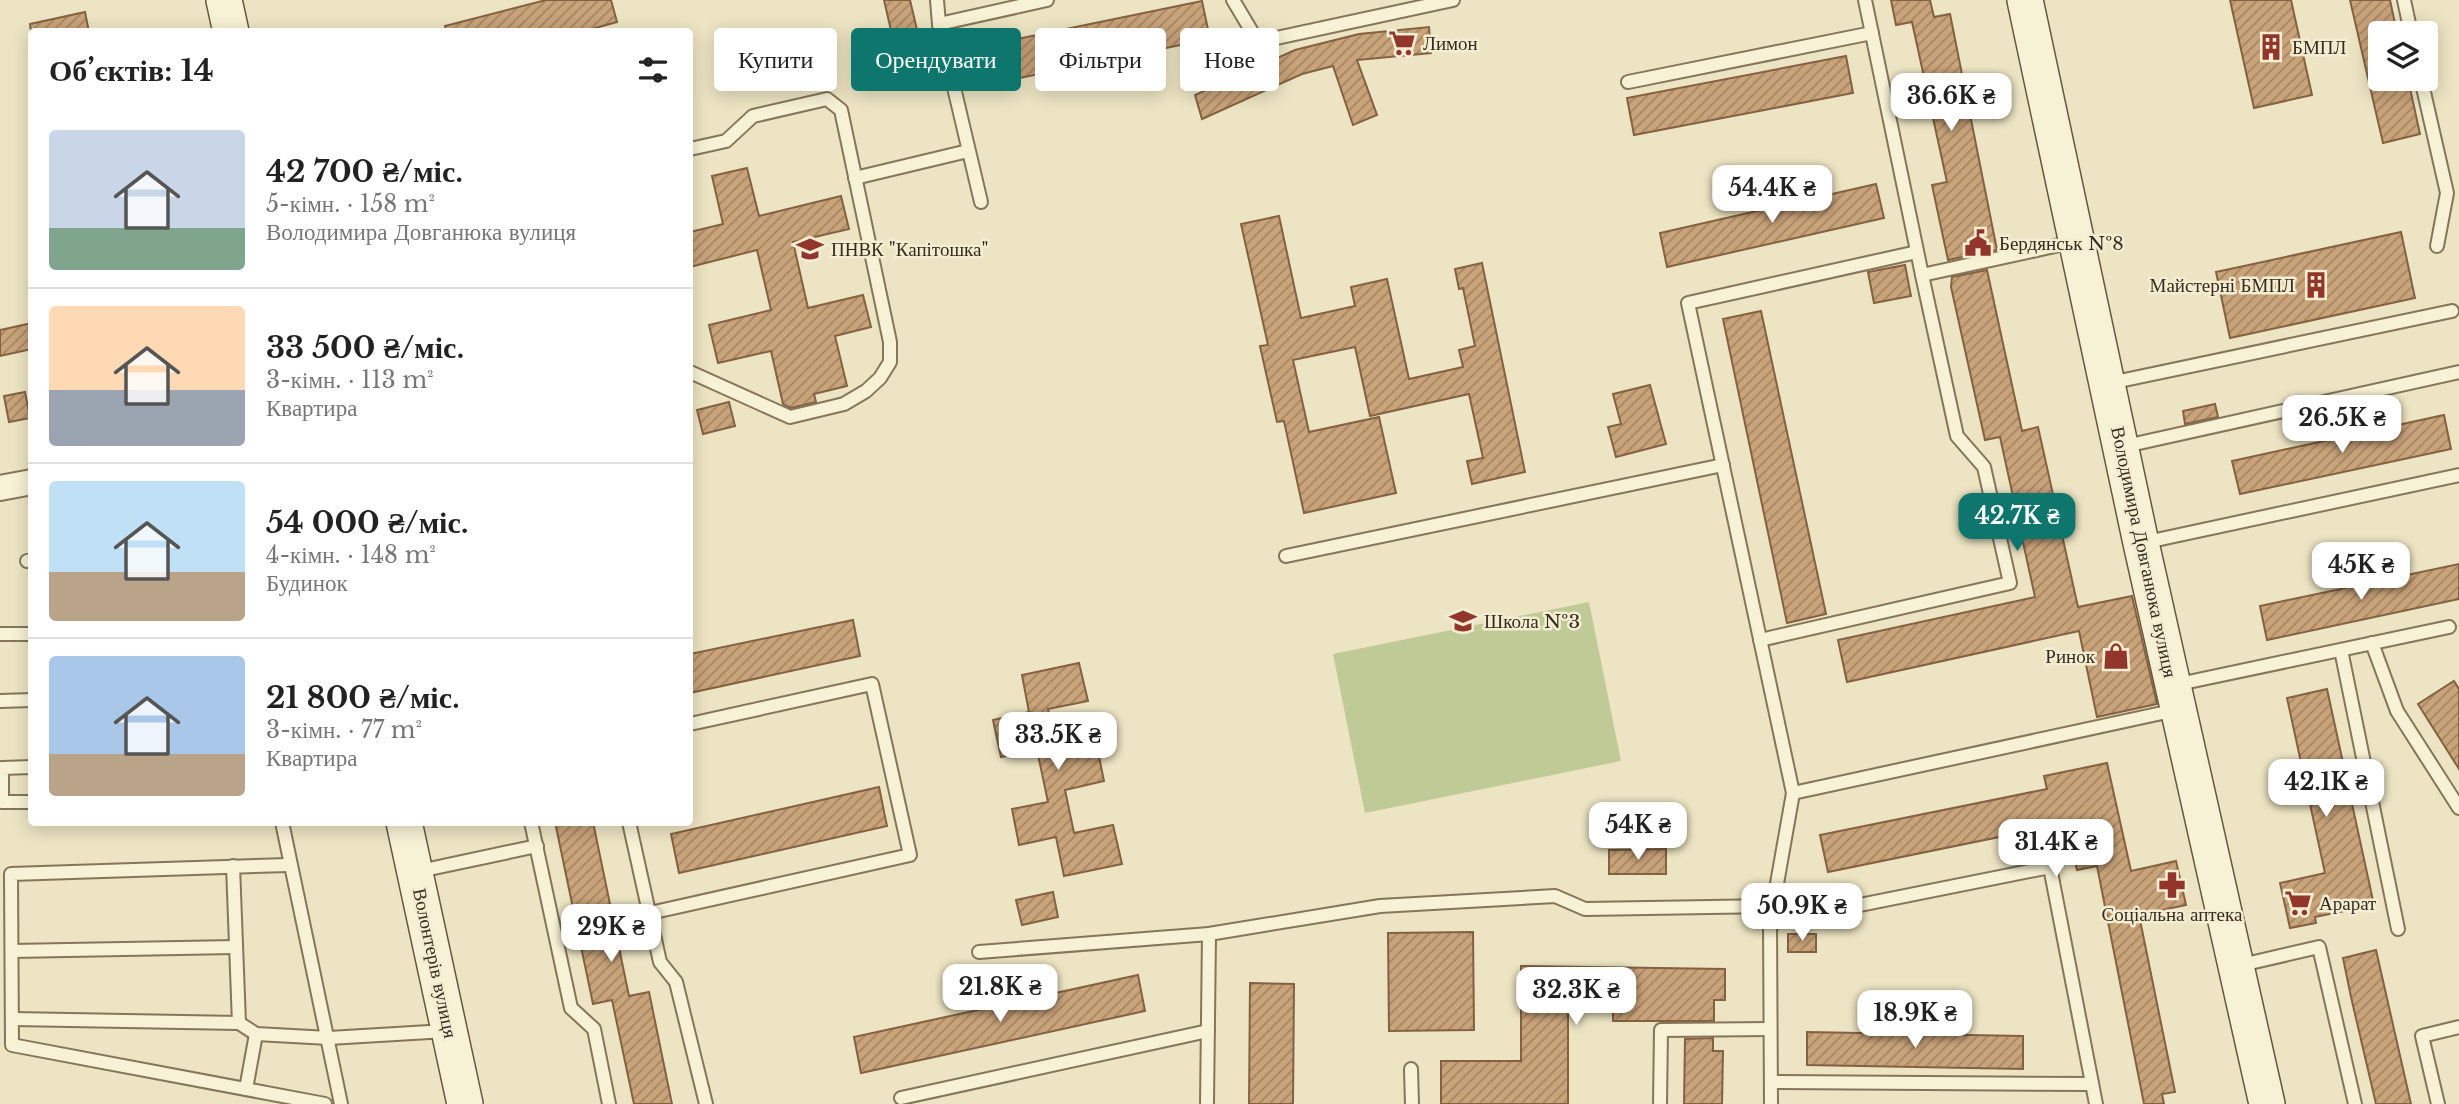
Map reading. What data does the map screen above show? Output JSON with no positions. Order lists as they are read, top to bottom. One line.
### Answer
{"streets":{"main road":["Володимира Довганюка вулиця","Волонтерів вулиця"]},"places":{"supermarket":["Лимон","Арарат"],"building":["БМПЛ","Майстерні БМПЛ"],"public building":["Бердянськ №8"],"school or university":["ПНВК \"Капітошка\"","Школа №3"],"shop":["Ринок"],"pharmacy":["Соціальна аптека"]},"page":{"chip":["Купити","Орендувати","Фільтри","Нове"],"heading":"Об’єктів: 14","price":["36.6K ₴","54.4K ₴","26.5K ₴","42.7K ₴","45K ₴","33.5K ₴","42.1K ₴","54K ₴","31.4K ₴","50.9K ₴","29K ₴","21.8K ₴","32.3K ₴","18.9K ₴"],"list":[{"name":"42 700 ₴/міс.","note":"5-кімн. · 158 m² · Володимира Довганюка вулиця"},{"name":"33 500 ₴/міс.","note":"3-кімн. · 113 m² · Квартира"},{"name":"54 000 ₴/міс.","note":"4-кімн. · 148 m² · Будинок"},{"name":"21 800 ₴/міс.","note":"3-кімн. · 77 m² · Квартира"}]}}
